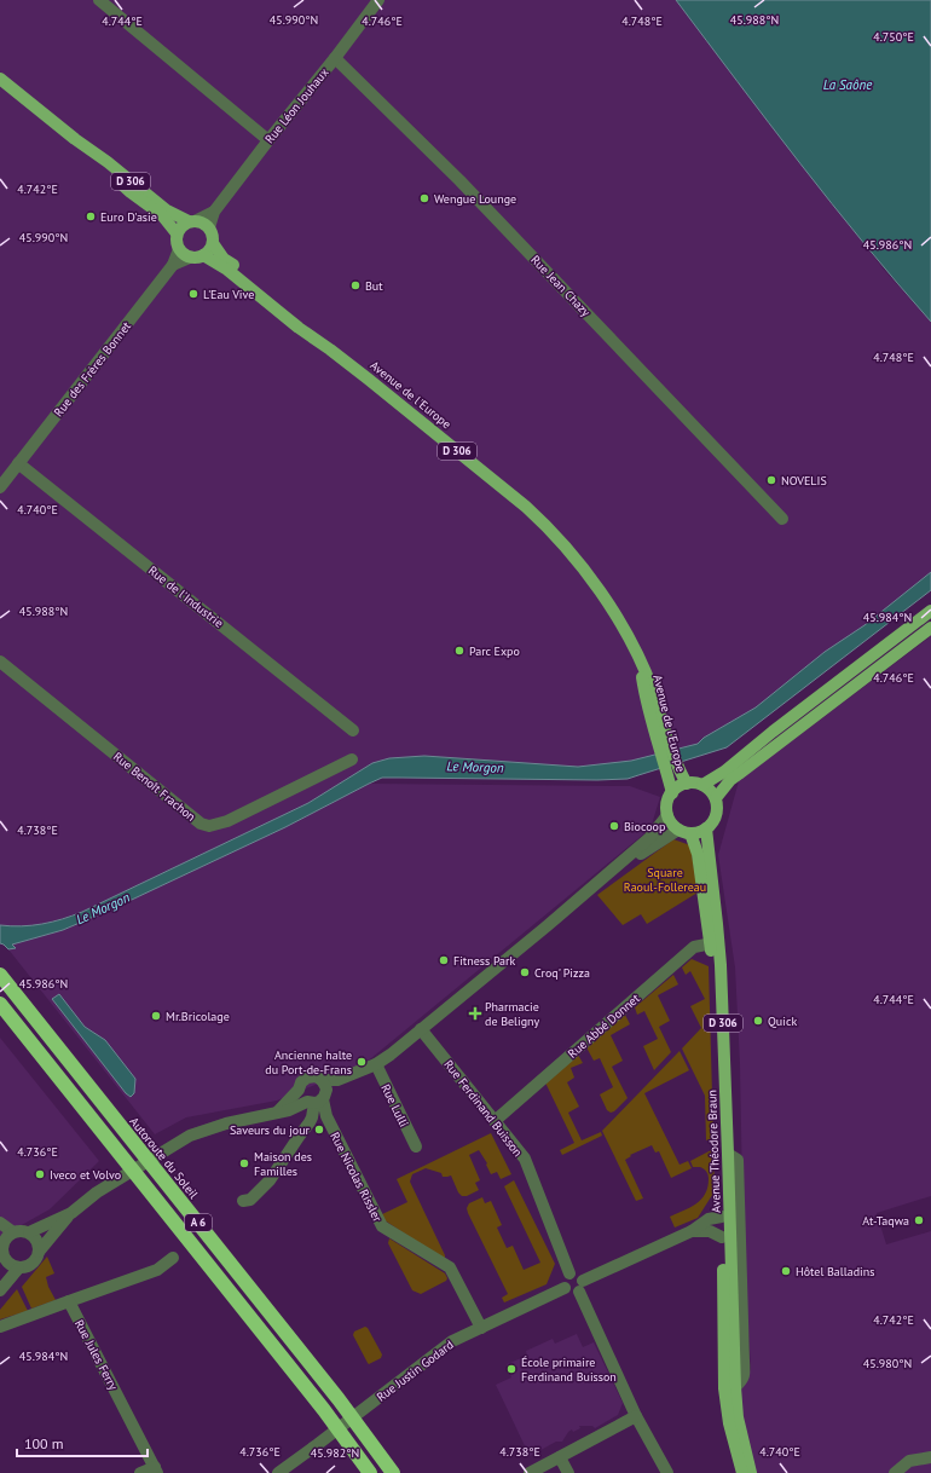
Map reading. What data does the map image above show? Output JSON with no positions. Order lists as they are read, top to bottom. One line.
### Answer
{"streets":{"highway":["Autoroute du Soleil","A 6"],"main road":["D 306","Avenue de l'Europe","Avenue Théodore Braun"],"street":["Rue Léon Jouhaux","Rue Jean Chazy","Rue des Frères Bonnet","Rue de l'Industrie","Rue Benoît Frachon","Rue Abbé Donnet","Rue Lulli","Rue Ferdinand Buisson","Rue Nicolas Rissler","Rue Jules Ferry","Rue Justin Godard"]},"crossings":[["Rue Léon Jouhaux","D 306"],["Rue Léon Jouhaux","Rue Jean Chazy"],["Rue Léon Jouhaux","Rue des Frères Bonnet"],["Rue Léon Jouhaux","Avenue de l'Europe"],["D 306","Rue des Frères Bonnet"],["D 306","Avenue de l'Europe"],["Rue des Frères Bonnet","Avenue de l'Europe"],["Rue des Frères Bonnet","Rue de l'Industrie"],["Avenue de l'Europe","Avenue Théodore Braun"],["Rue Abbé Donnet","Rue Ferdinand Buisson"],["Rue Abbé Donnet","Avenue Théodore Braun"],["Rue Ferdinand Buisson","Rue Justin Godard"],["Rue Nicolas Rissler","Rue Justin Godard"]],"water":["La Saône","Le Morgon"],"parks":["Square Raoul-Follereau"],"places":{"other":["Wengue Lounge","Euro D'asie","But","L'Eau Vive","NOVELIS","Parc Expo","Biocoop","Fitness Park","Croq' Pizza","Mr.Bricolage","Quick","Ancienne halte du Port-de-Frans","Saveurs du jour","Maison des Familles","Iveco et Volvo","At-Taqwa","Hôtel Balladins","École primaire Ferdinand Buisson"],"health":["Pharmacie de Beligny"]},"scale_bar":"100 m","coordinates":["45.990°N","45.988°N","4.748°E","4.744°E","4.746°E","4.750°E","4.742°E","45.986°N","4.740°E","45.984°N","4.738°E","4.736°E","45.980°N","45.982°N"]}
